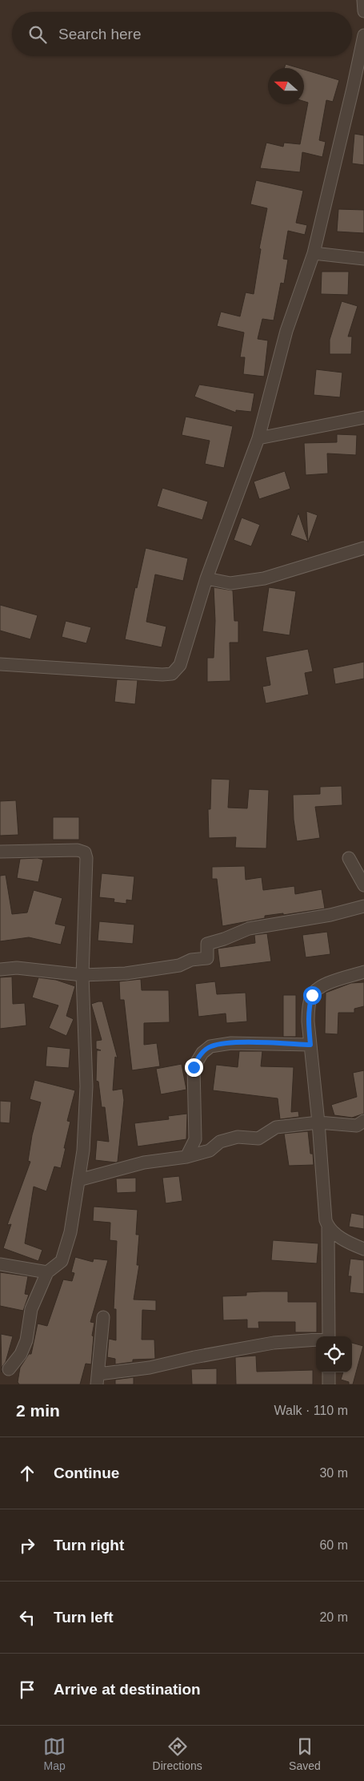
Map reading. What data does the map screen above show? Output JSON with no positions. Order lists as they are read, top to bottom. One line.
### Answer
{"north":"left","page":{"search":"Search here","heading":["2 min","Walk · 110 m"],"list":[["Continue","30 m"],["Turn right","60 m"],["Turn left","20 m"],"Arrive at destination"],"nav":["Map","Directions","Saved"]}}
